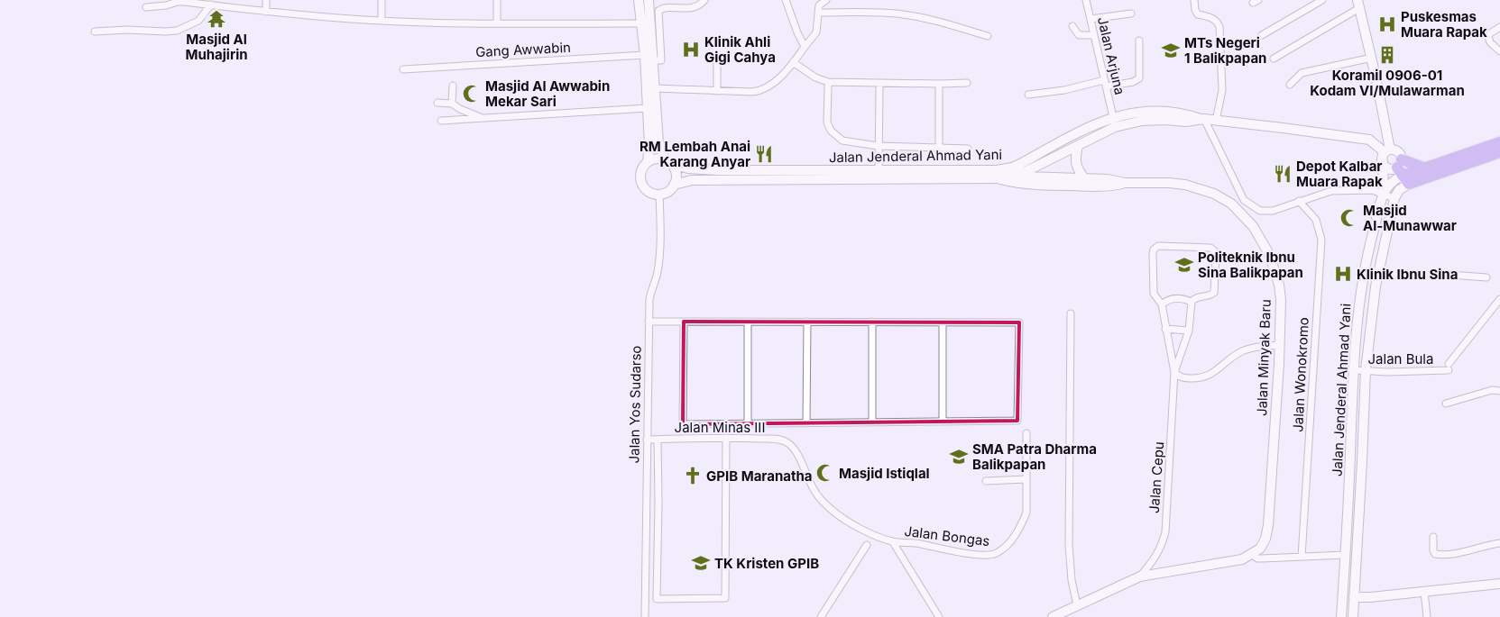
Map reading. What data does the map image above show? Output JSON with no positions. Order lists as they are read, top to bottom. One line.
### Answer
{"streets":{"main road":["Jalan Jenderal Ahmad Yani","Jalan Minyak Baru"],"street":["Gang Awwabin","Jalan Arjuna","Jalan Bula","Jalan Wonokromo","Jalan Yos Sudarso","Jalan Minas III","Jalan Cepu","Jalan Bongas"]},"crossings":[["Jalan Arjuna","Jalan Jenderal Ahmad Yani"],["Jalan Jenderal Ahmad Yani","Jalan Minyak Baru"],["Jalan Jenderal Ahmad Yani","Jalan Bula"],["Jalan Jenderal Ahmad Yani","Jalan Yos Sudarso"],["Jalan Yos Sudarso","Jalan Minas III"],["Jalan Minas III","Jalan Bongas"]],"places":{"temple":["Masjid Al Muhajirin"],"hospital":["Puskesmas Muara Rapak","Klinik Ahli Gigi Cahya","Klinik Ibnu Sina"],"school or university":["MTs Negeri 1 Balikpapan","Politeknik Ibnu Sina Balikpapan","SMA Patra Dharma Balikpapan","TK Kristen GPIB"],"building":["Koramil 0906-01 Kodam VI/Mulawarman"],"mosque":["Masjid Al Awwabin Mekar Sari","Masjid Al-Munawwar","Masjid Istiqlal"],"restaurant":["RM Lembah Anai Karang Anyar","Depot Kalbar Muara Rapak"],"church":["GPIB Maranatha"]}}
